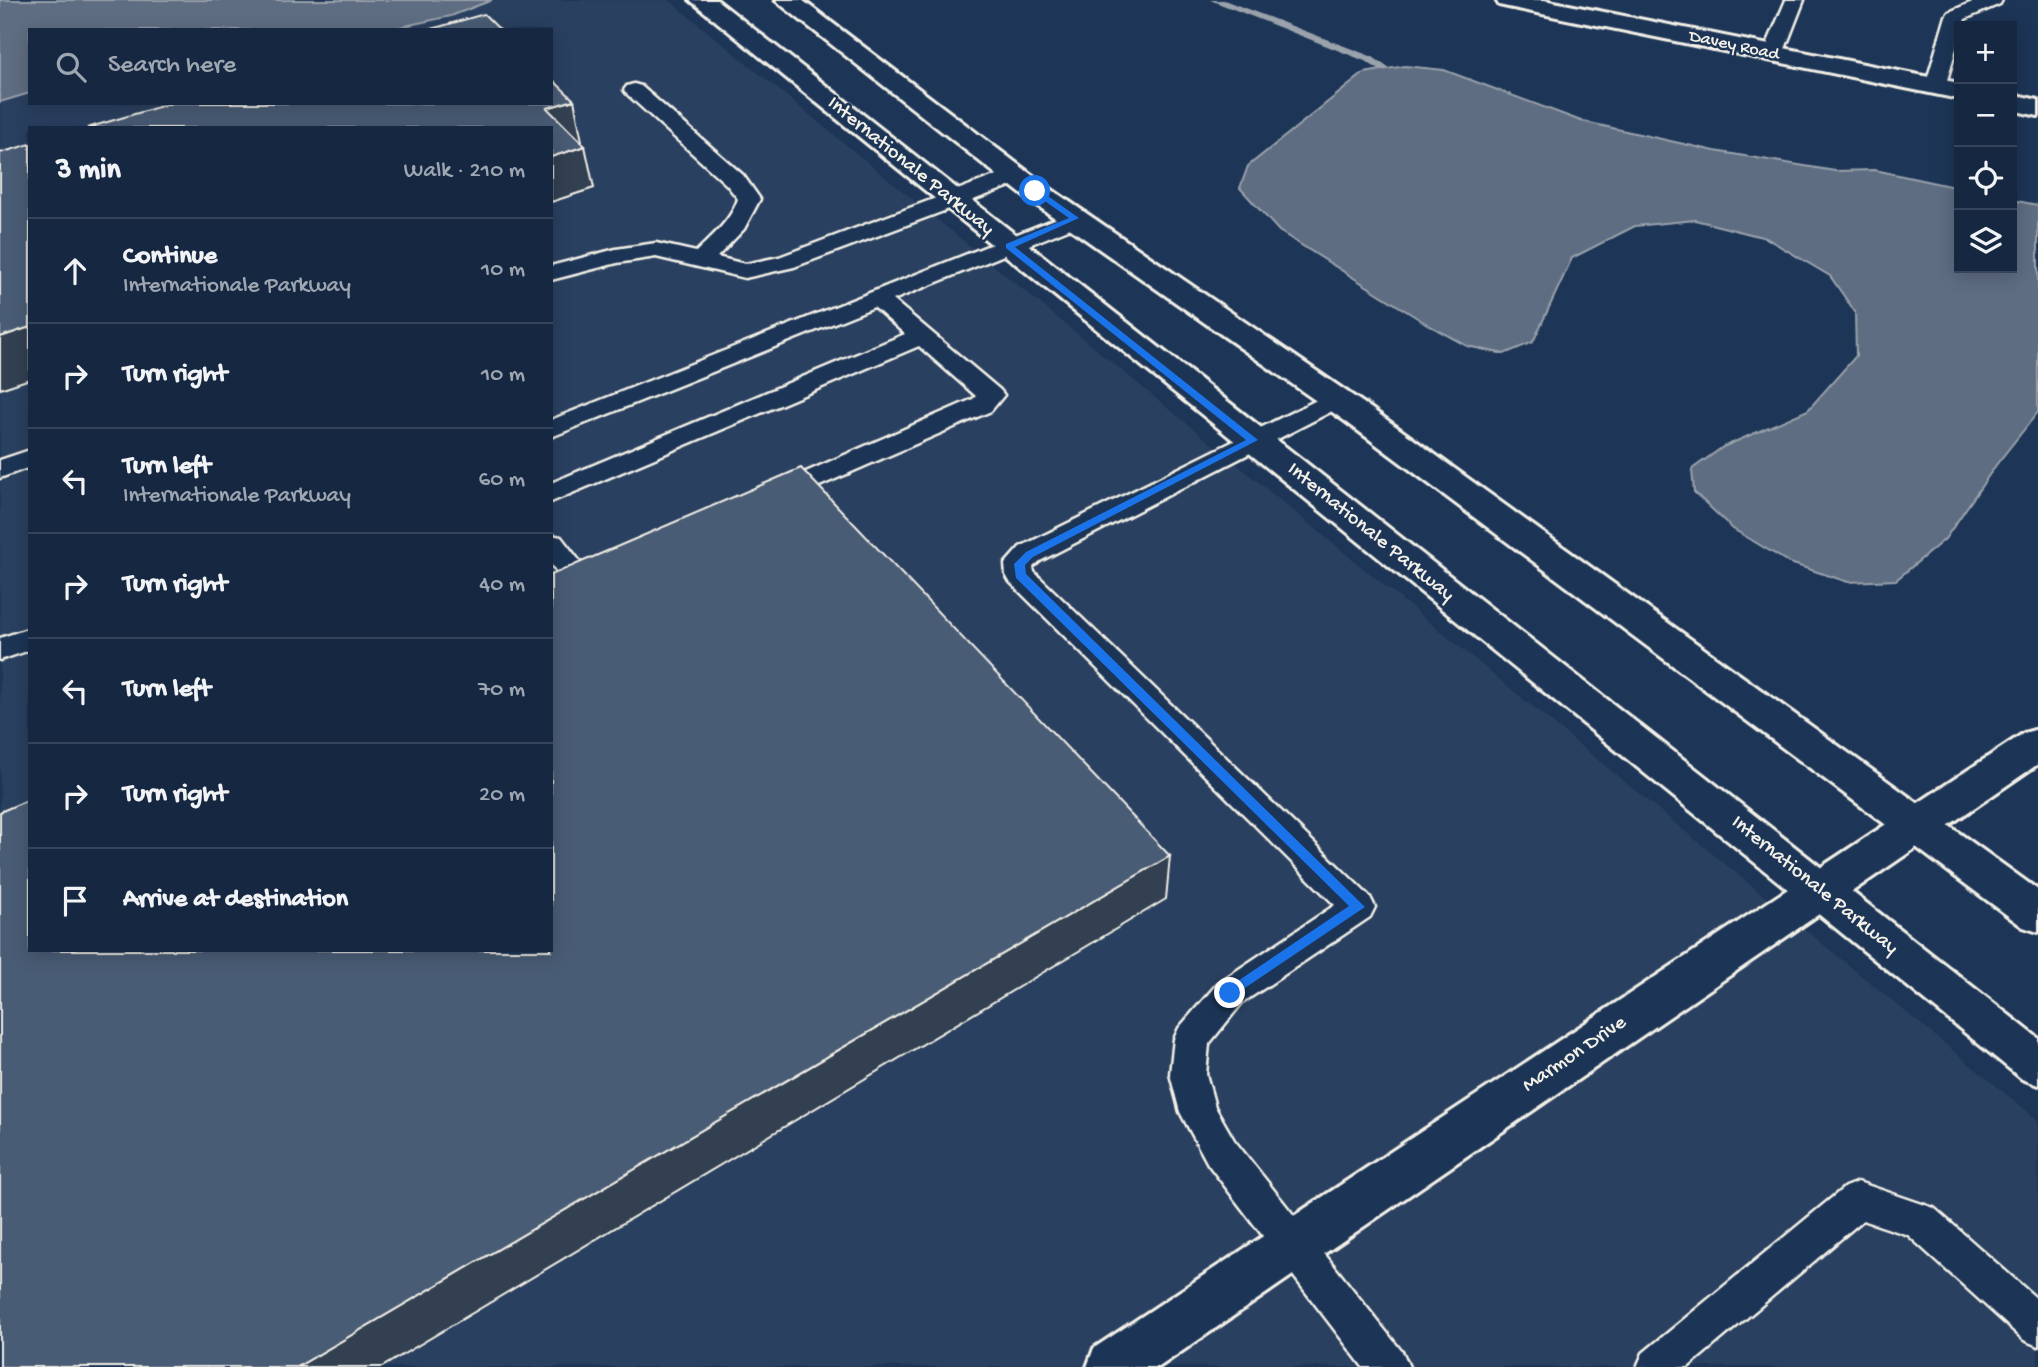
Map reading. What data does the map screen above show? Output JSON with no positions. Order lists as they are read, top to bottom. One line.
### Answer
{"streets":{"street":["Davey Road","Internationale Parkway","Marmon Drive"]},"crossings":[["Internationale Parkway","Marmon Drive"]],"page":{"map_buttons":["+","−"],"search":"Search here","heading":["3 min","Walk · 210 m"],"list":[["Continue","Internationale Parkway","10 m"],["Turn right","10 m"],["Turn left","Internationale Parkway","60 m"],["Turn right","40 m"],["Turn left","70 m"],["Turn right","20 m"],"Arrive at destination"]}}
